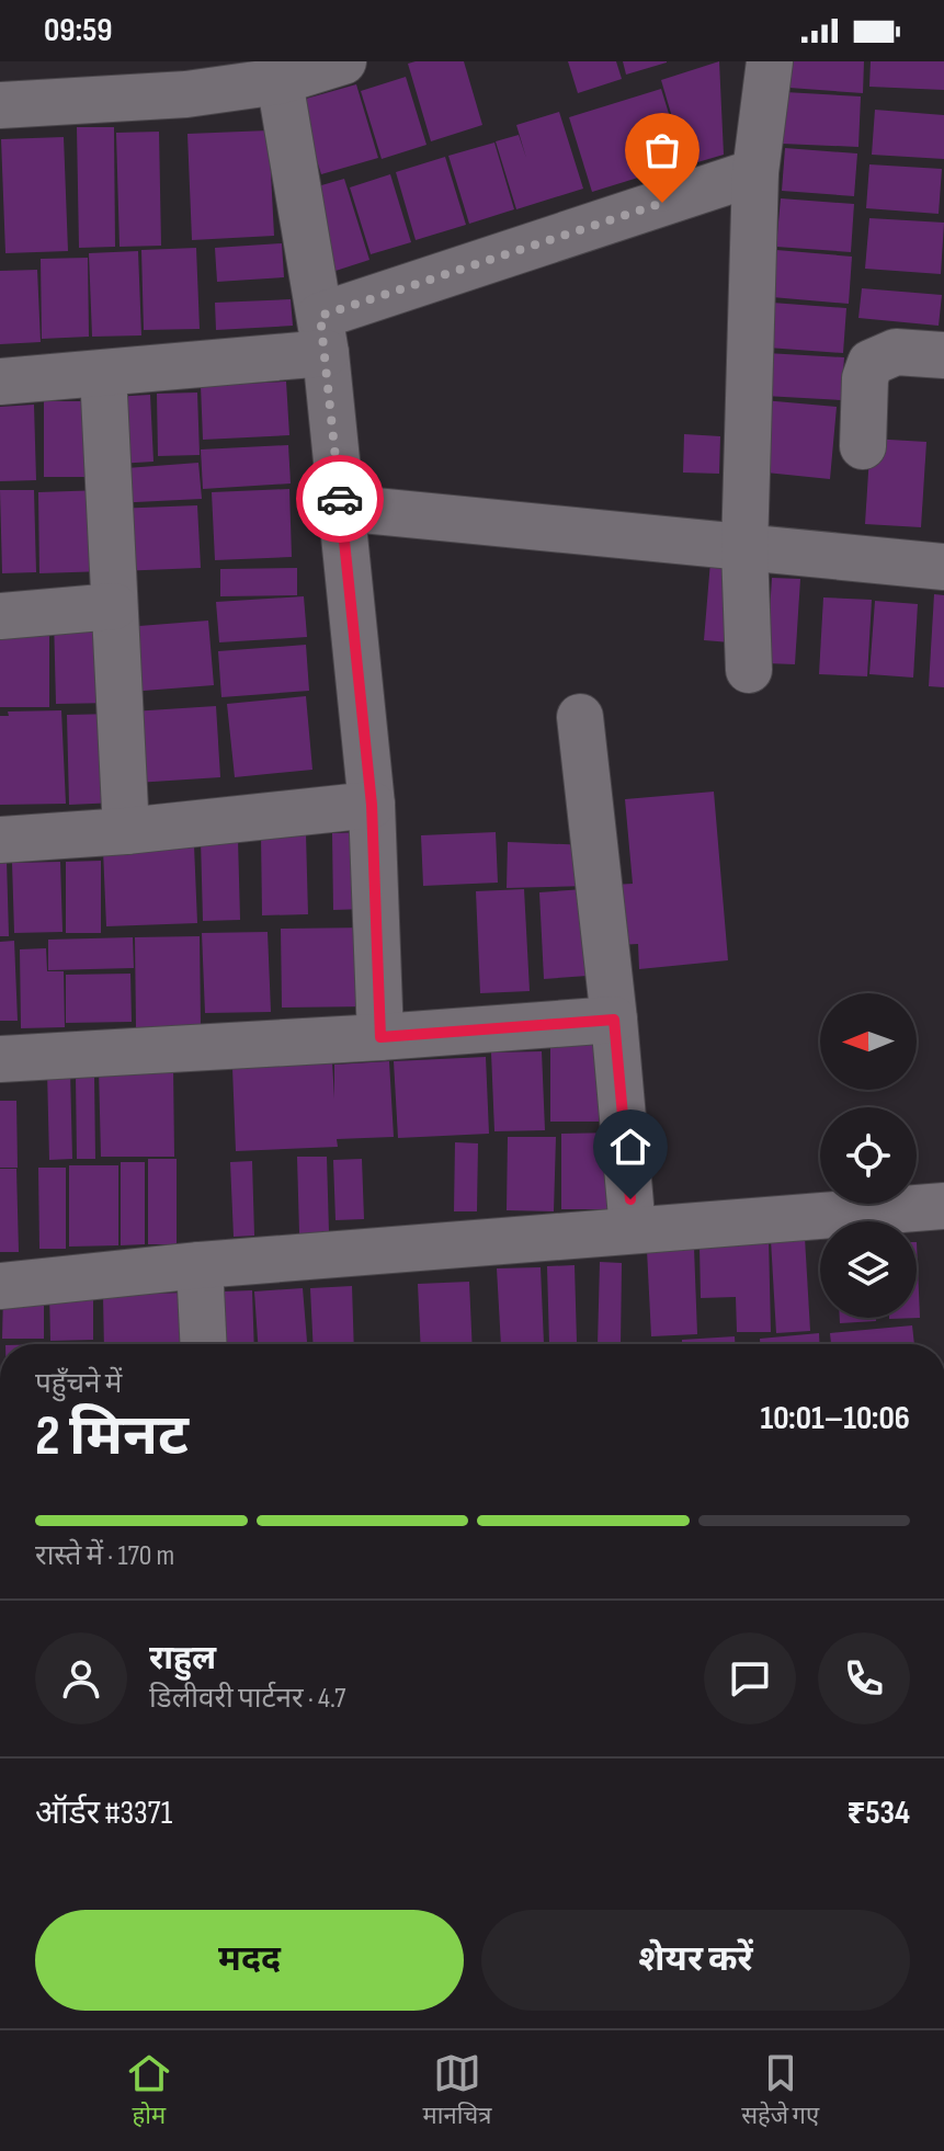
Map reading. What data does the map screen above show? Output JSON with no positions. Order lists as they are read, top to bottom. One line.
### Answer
{"north":"left","page":{"status":"09:59","heading":["2 मिनट","पहुँचने में","10:01–10:06"],"panel":["राहुल","डिलीवरी पार्टनर · 4.7","ऑर्डर #3371","₹534"],"bar":"रास्ते में · 170 m","buttons":["मदद","शेयर करें"],"tabs":["होम","मानचित्र","सहेजे गए"]}}
